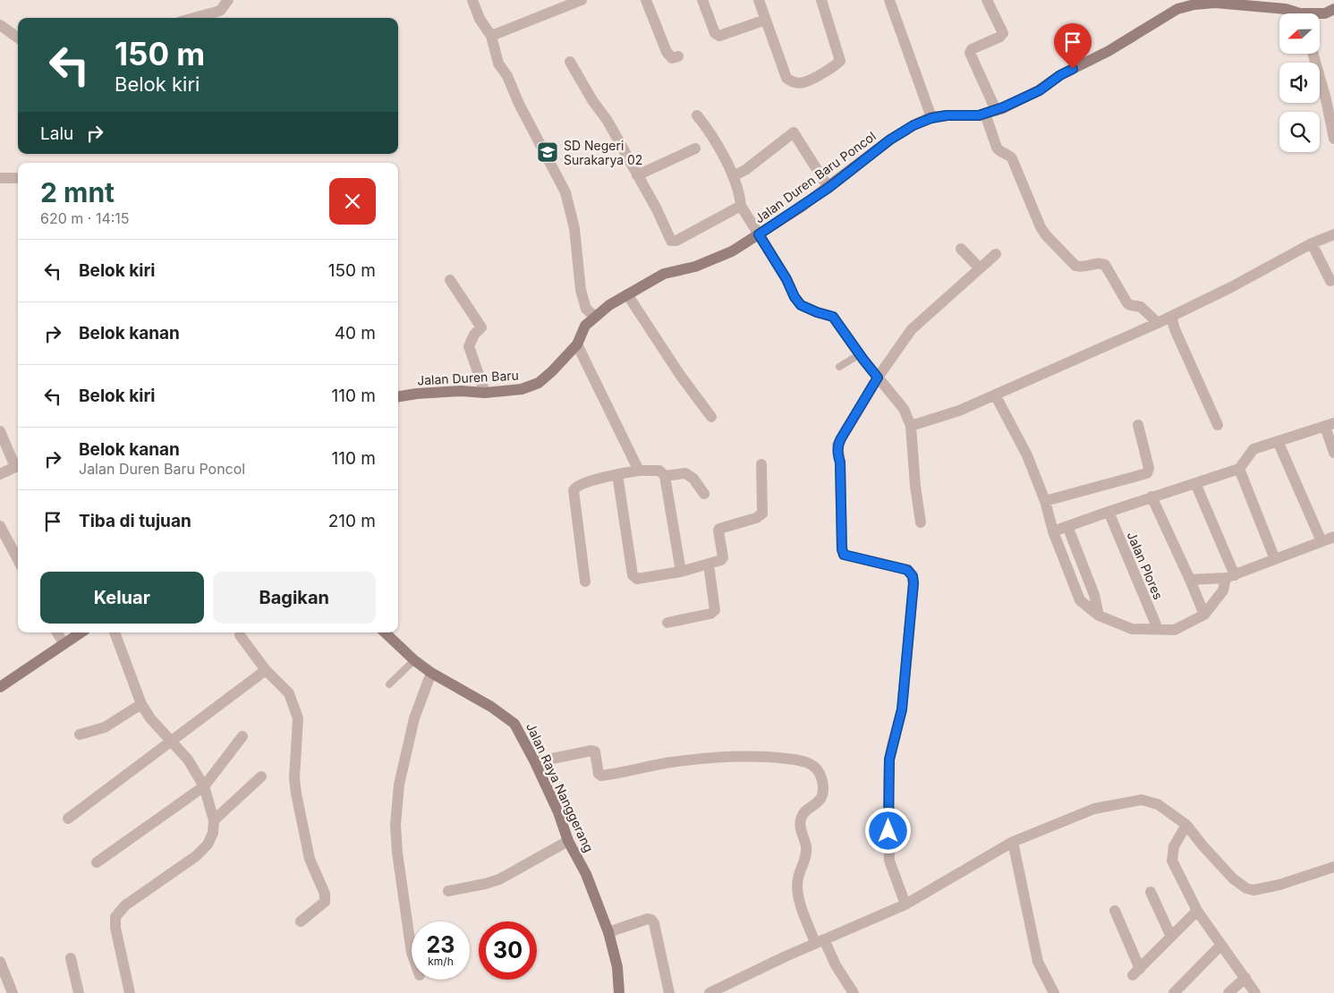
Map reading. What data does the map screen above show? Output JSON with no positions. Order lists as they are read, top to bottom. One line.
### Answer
{"streets":{"street":["Jalan Duren Baru Poncol","Jalan Duren Baru","Jalan Plores","Jalan Raya Nanggerang"]},"crossings":[["Jalan Duren Baru Poncol","Jalan Duren Baru"]],"places":{"school or university":["SD Negeri Surakarya 02"]},"north":"left","page":{"turn":["150 m","Belok kiri"],"then":"Lalu","heading":["2 mnt","620 m · 14:15"],"list":[{"name":"Belok kiri","value":"150 m"},{"name":"Belok kanan","value":"40 m"},{"name":"Belok kiri","value":"110 m"},{"name":"Belok kanan","note":"Jalan Duren Baru Poncol","value":"110 m"},{"name":"Tiba di tujuan","value":"210 m"}],"buttons":["Keluar","Bagikan"],"speed":"23 km/h","limit":"30"}}
